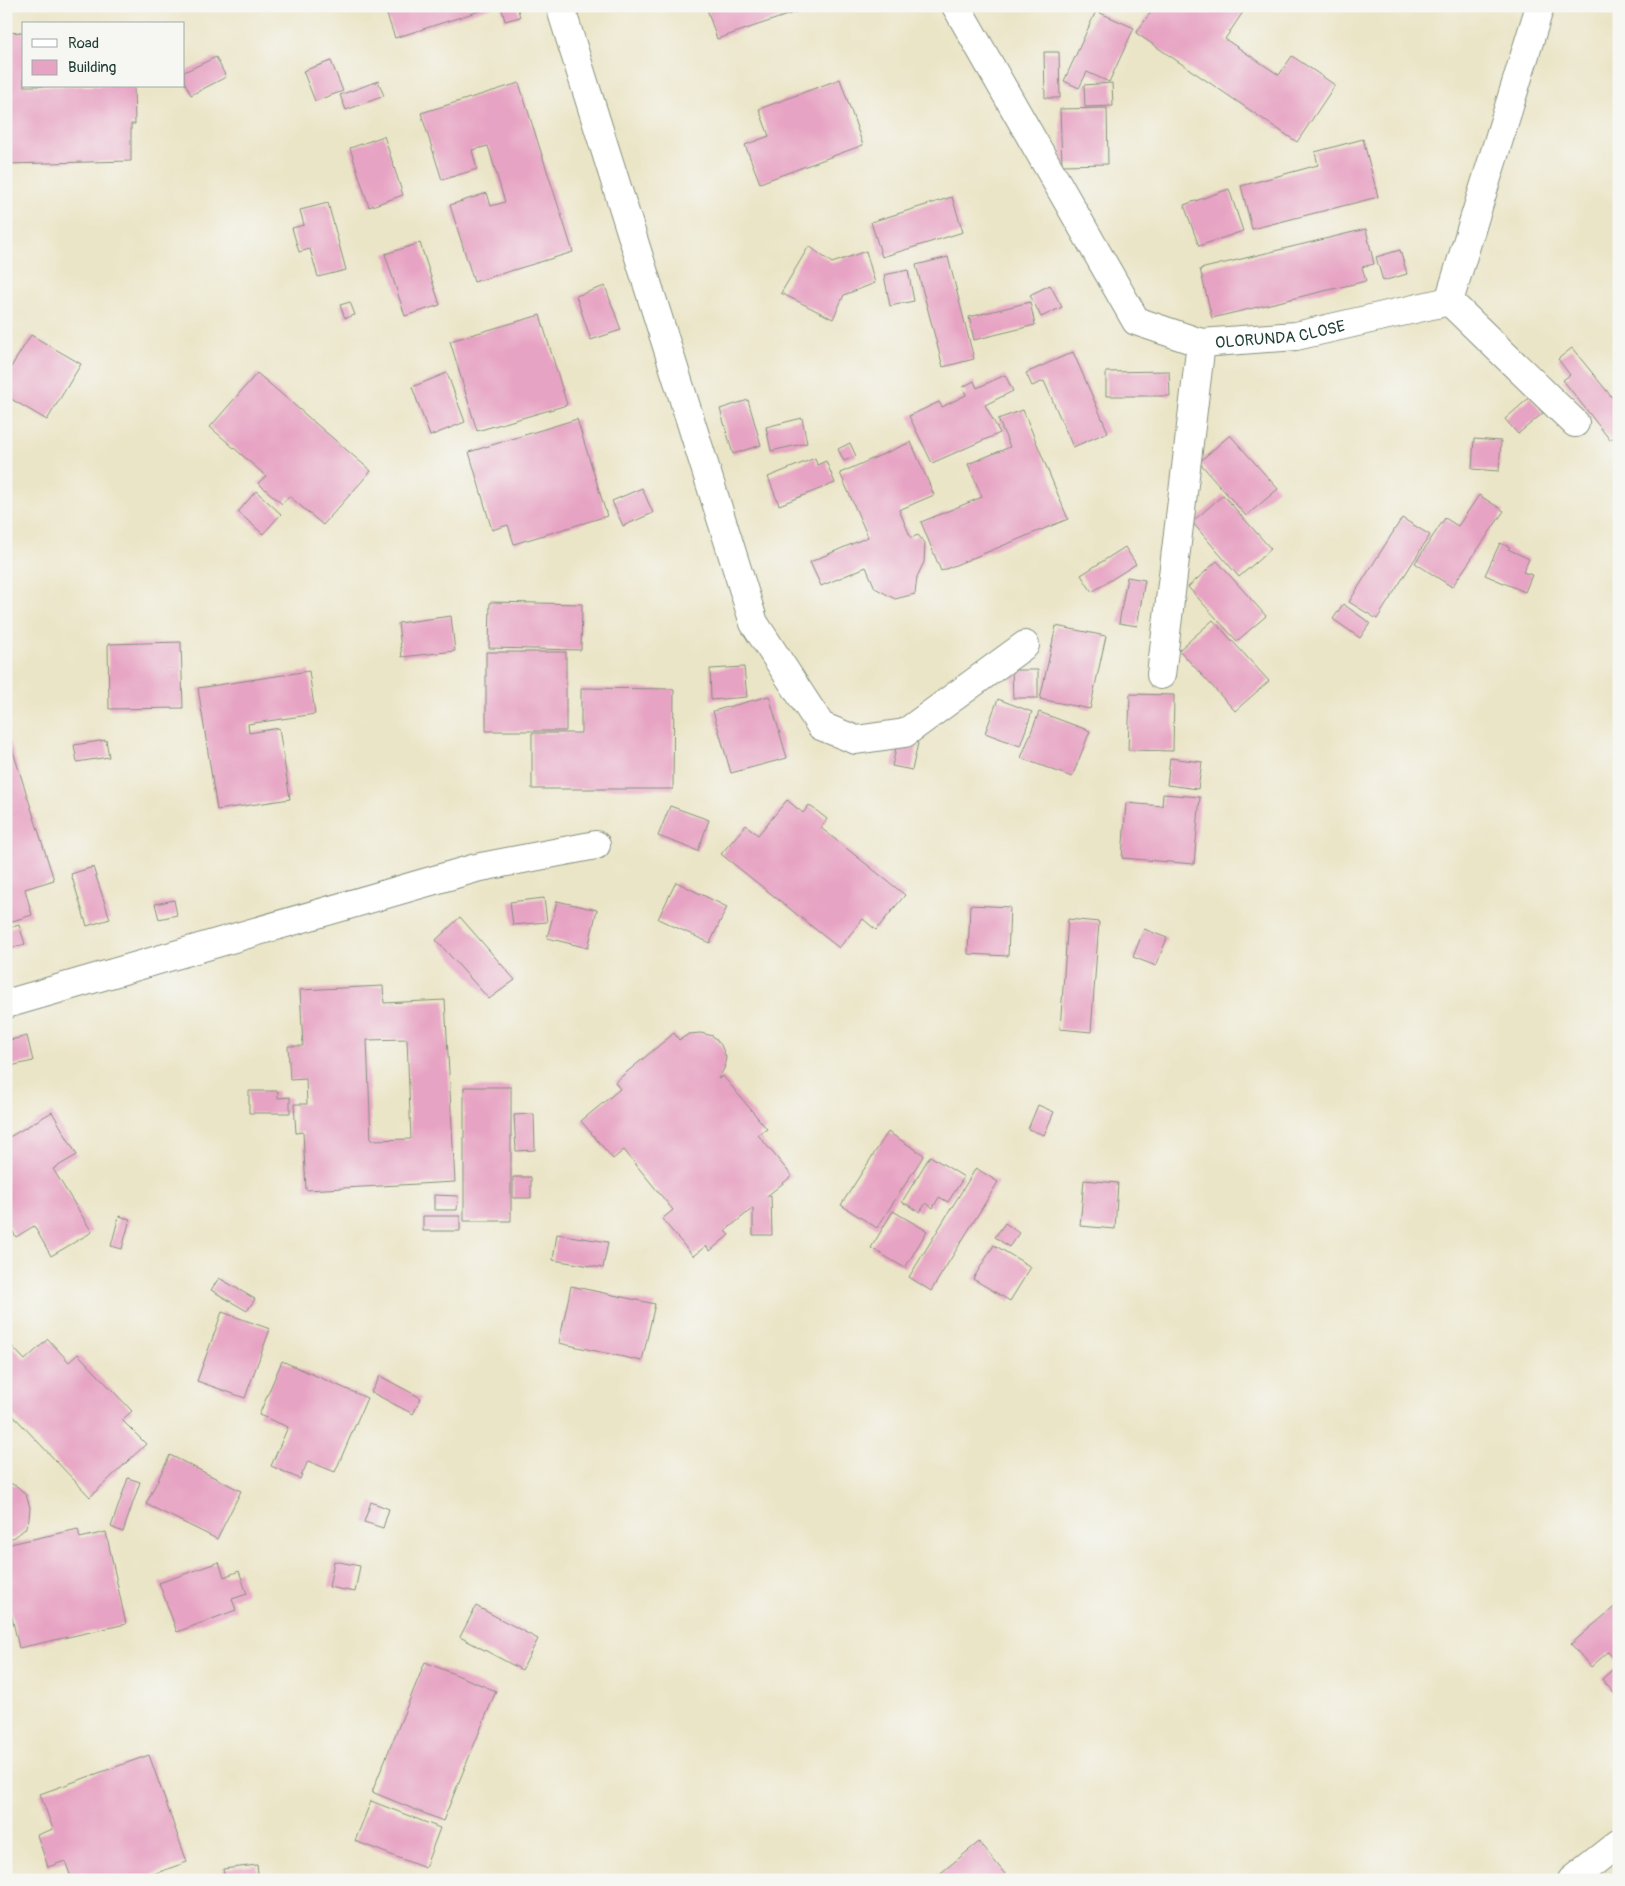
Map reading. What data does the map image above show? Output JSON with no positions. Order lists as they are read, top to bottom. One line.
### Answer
{"streets":{"street":["OLORUNDA CLOSE"]},"legend":["Road","Building"]}
